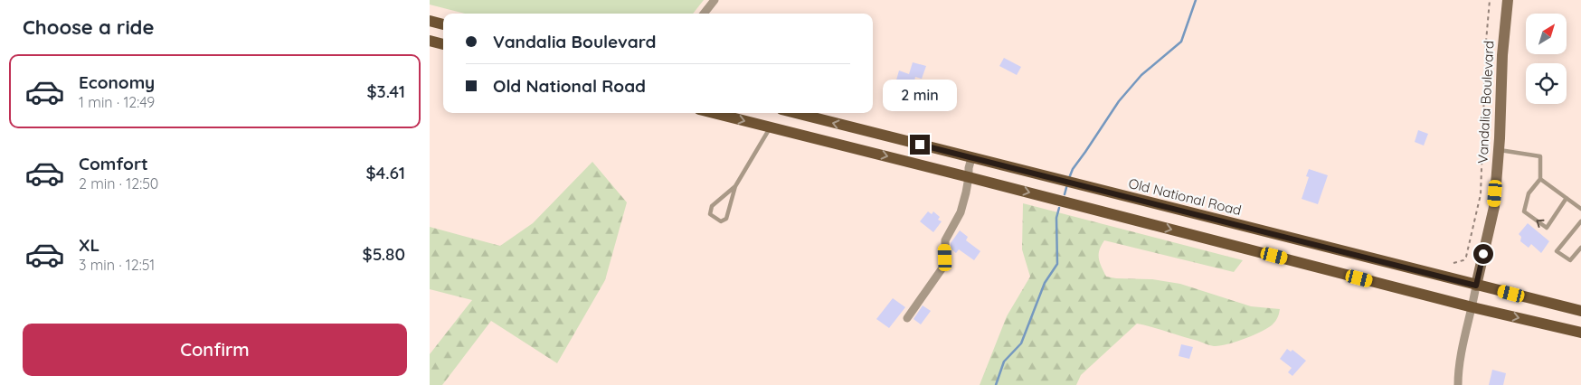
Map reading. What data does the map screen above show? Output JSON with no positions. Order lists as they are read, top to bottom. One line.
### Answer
{"streets":{"main road":["Old National Road"],"street":["Vandalia Boulevard"]},"crossings":[["Vandalia Boulevard","Old National Road"]],"north":"top right","page":{"heading":"Choose a ride","banner":["Vandalia Boulevard","Old National Road"],"list":[{"name":"Economy","note":"1 min · 12:49","value":"$3.41"},{"name":"Comfort","note":"2 min · 12:50","value":"$4.61"},{"name":"XL","note":"3 min · 12:51","value":"$5.80"}],"bubble":"2 min","buttons":"Confirm"}}
